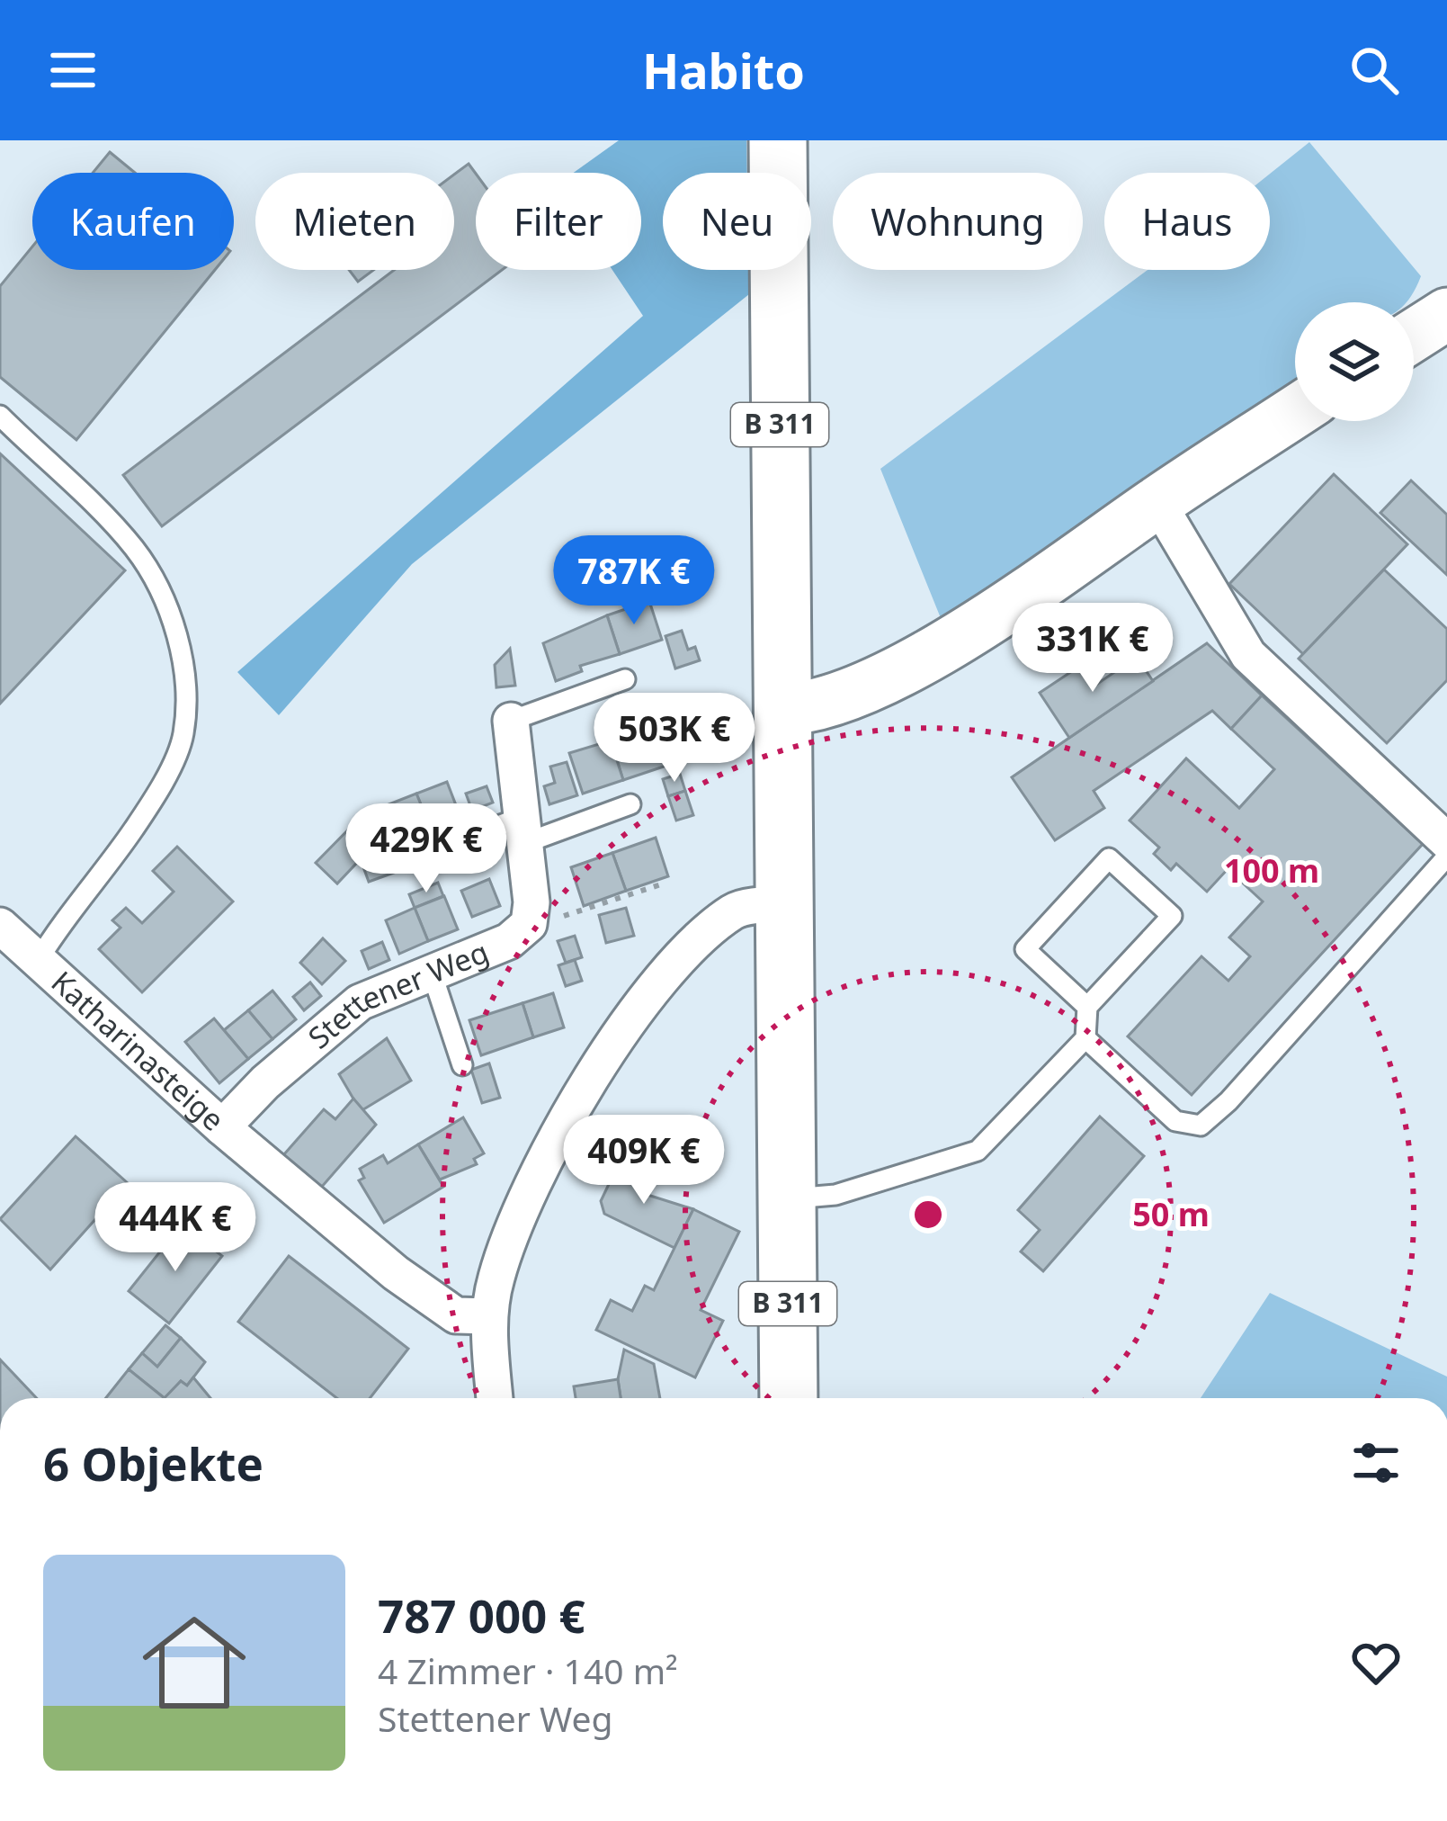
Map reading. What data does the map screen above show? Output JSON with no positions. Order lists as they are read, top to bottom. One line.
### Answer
{"streets":{"main road":["B 311"],"street":["Stettener Weg","Katharinasteige"]},"crossings":[["Stettener Weg","Katharinasteige"]],"page":{"header":"Habito","chip":["Kaufen","Mieten","Filter","Neu","Wohnung","Haus"],"price":["787K €","331K €","503K €","429K €","409K €","444K €"],"heading":"6 Objekte","list":[{"name":"787 000 €","note":"4 Zimmer · 140 m² · Stettener Weg"}]},"rings":["100 m","50 m"]}
